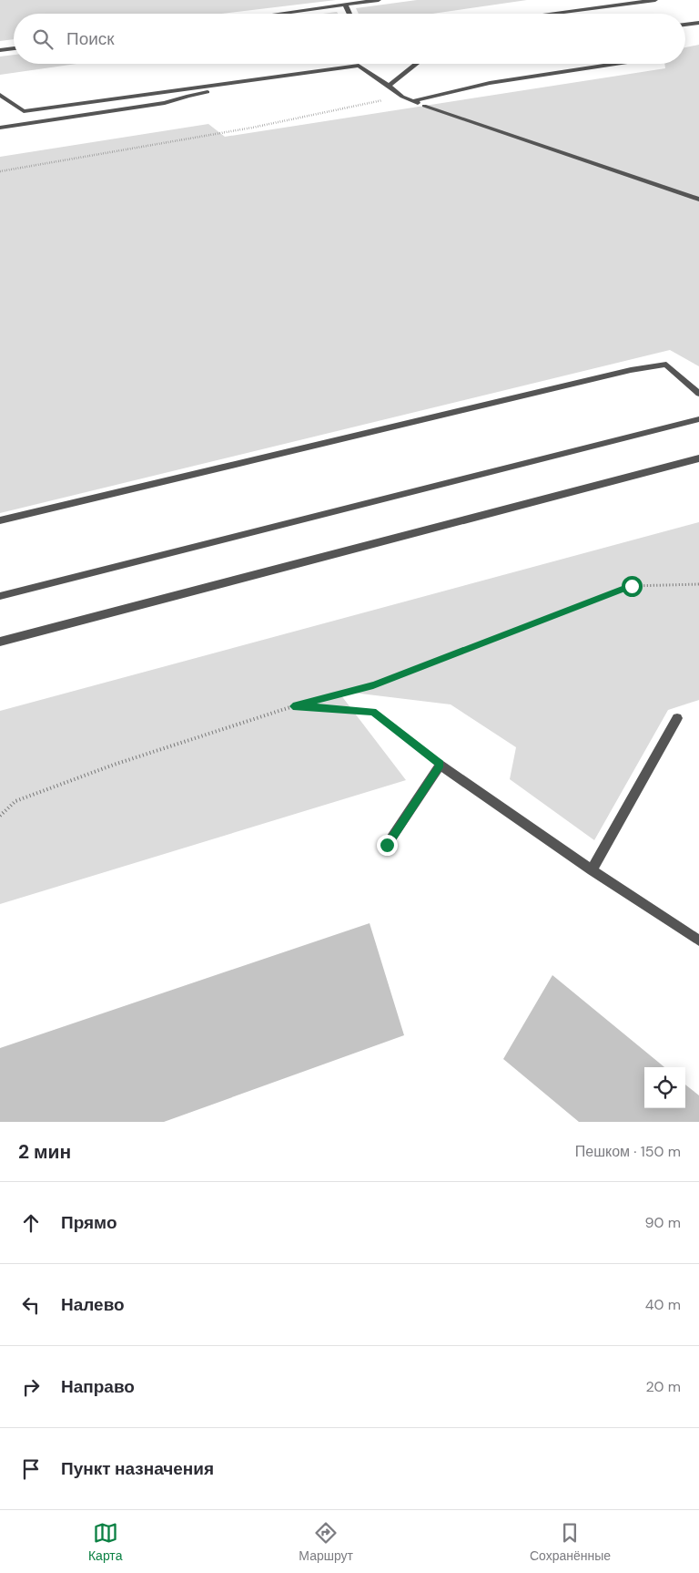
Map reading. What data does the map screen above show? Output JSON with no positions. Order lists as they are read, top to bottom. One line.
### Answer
{"page":{"search":"Поиск","heading":["2 мин","Пешком · 150 m"],"list":[["Прямо","90 m"],["Налево","40 m"],["Направо","20 m"],"Пункт назначения"],"nav":["Карта","Маршрут","Сохранённые"]}}
